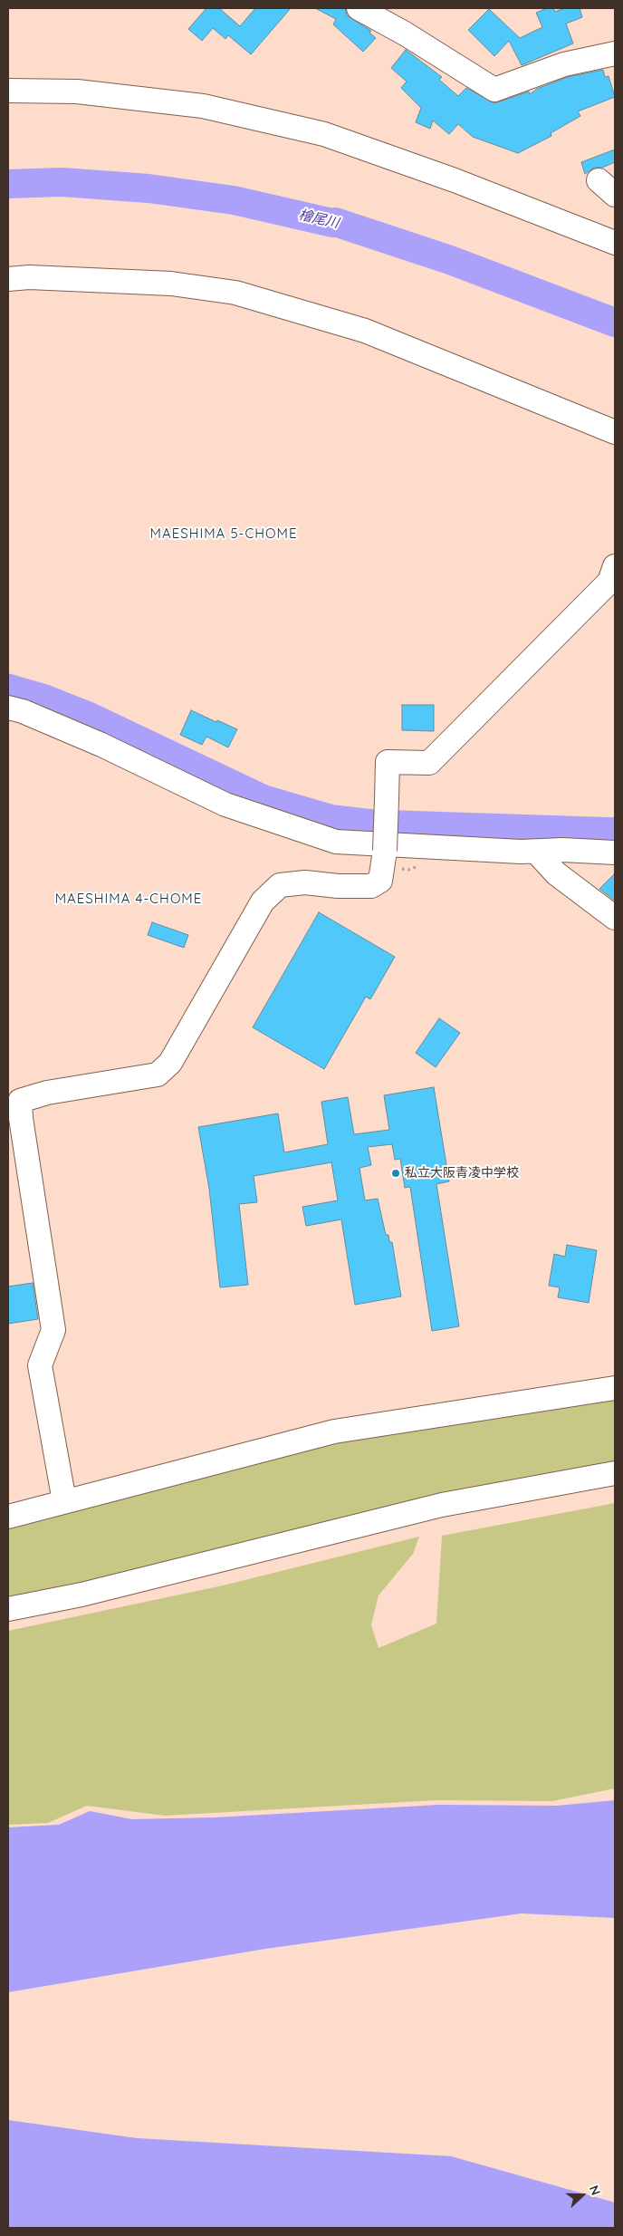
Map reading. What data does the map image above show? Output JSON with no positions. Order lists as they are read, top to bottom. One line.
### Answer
{"districts":["MAESHIMA 5-CHOME","MAESHIMA 4-CHOME"],"water":["檜尾川"],"places":["私立大阪青凌中学校"],"north":"right"}
